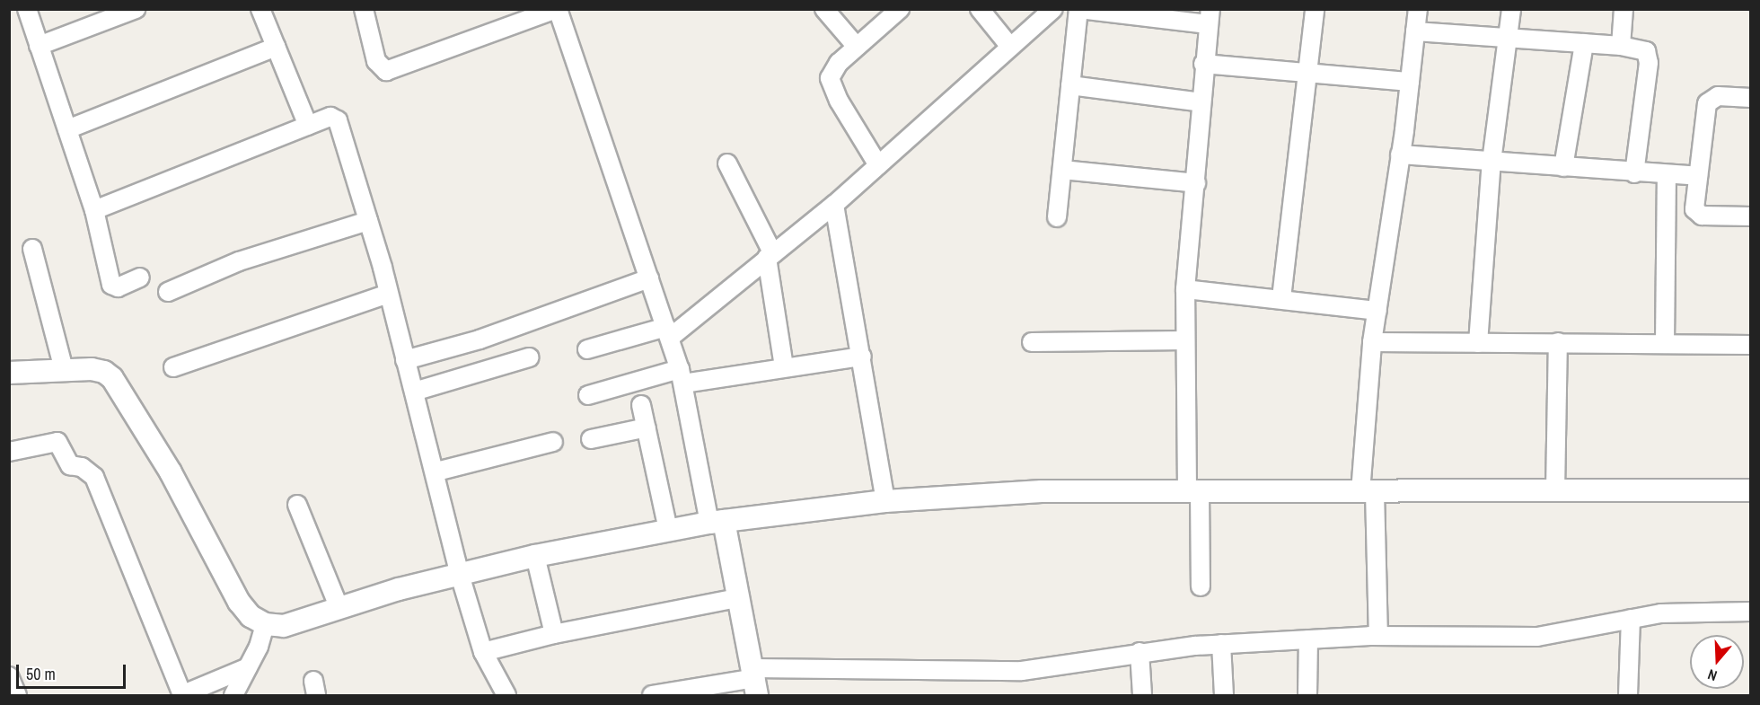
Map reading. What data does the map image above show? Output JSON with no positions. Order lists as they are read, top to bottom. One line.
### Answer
{"scale_bar":"50 m","north":"bottom"}
